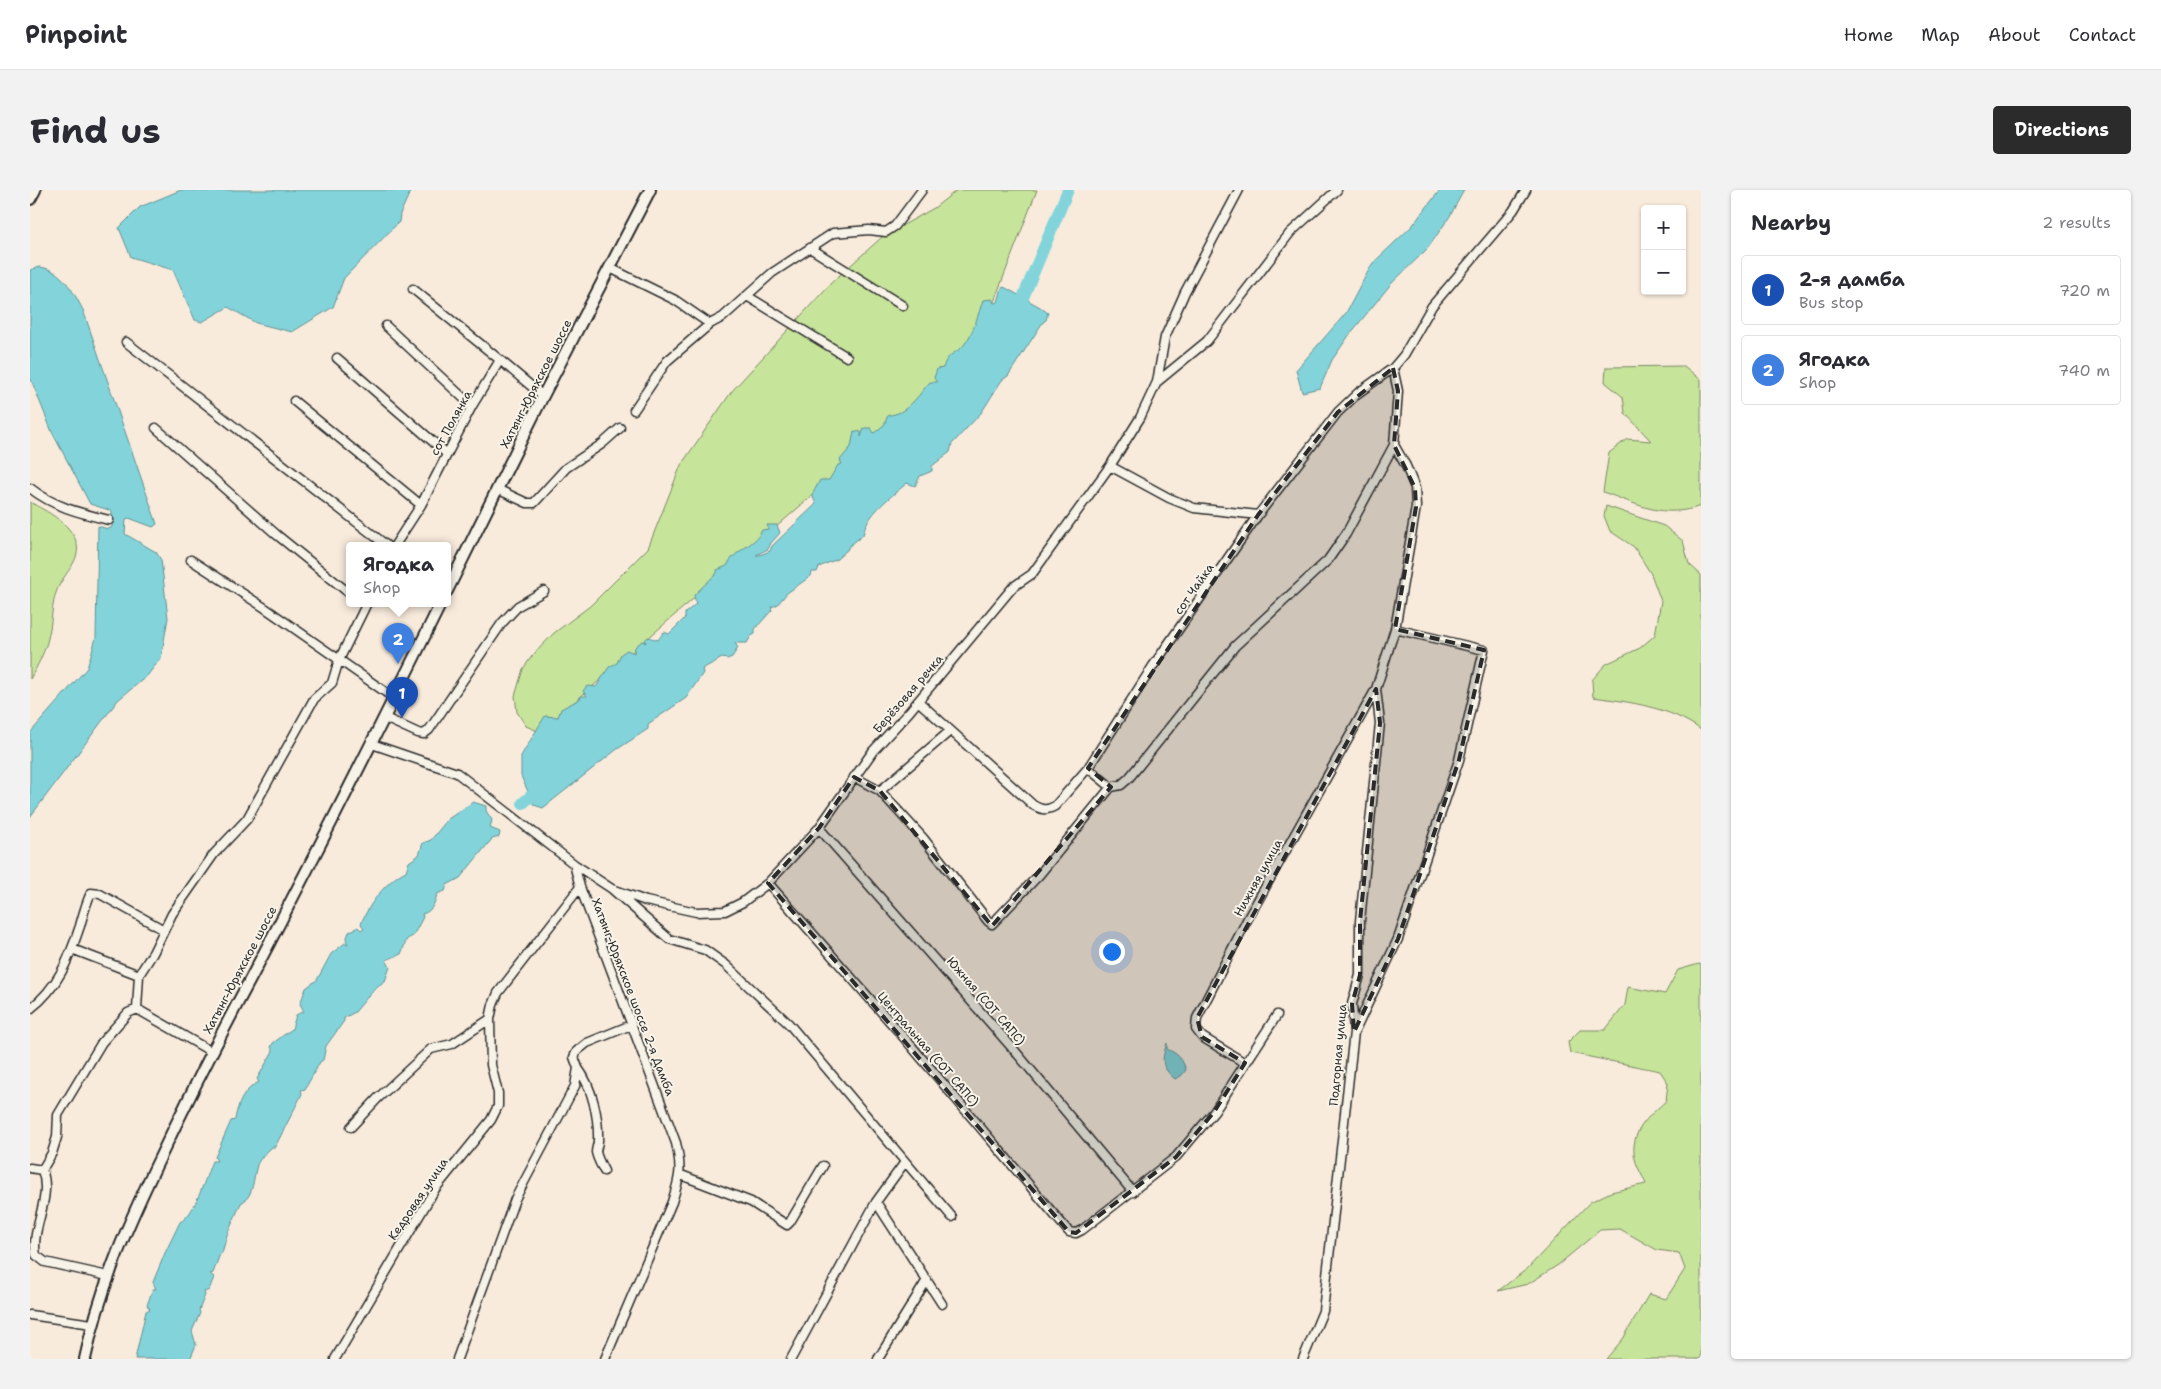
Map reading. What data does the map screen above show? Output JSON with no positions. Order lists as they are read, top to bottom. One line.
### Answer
{"streets":{"main road":["Хатынг-Юряхское шоссе"],"street":["сот Полянка","сот Чайка","Берёзовая речка","Нижняя улица","Хатынг-Юряхское шоссе 2-я Дамба","Южная (СОТ САПС)","Центральная (СОТ САПС)","Подгорная улица","Кедровая улица"]},"crossings":[["Берёзовая речка","Южная (СОТ САПС)"],["Берёзовая речка","Центральная (СОТ САПС)"],["Нижняя улица","Подгорная улица"],["Хатынг-Юряхское шоссе 2-я Дамба","Кедровая улица"],["Южная (СОТ САПС)","Центральная (СОТ САПС)"]],"page":{"header":"Pinpoint","nav":["Home","Map","About","Contact"],"buttons":"Directions","title":"Find us","heading":["Nearby","2 results"],"map_buttons":["+","−"],"list":[{"mark":"1","name":"2-я дамба","note":"Bus stop","value":"720 m"},{"mark":"2","name":"Ягодка","note":"Shop","value":"740 m"}],"popup":["Ягодка","Shop"],"pins":["2","1"]}}
